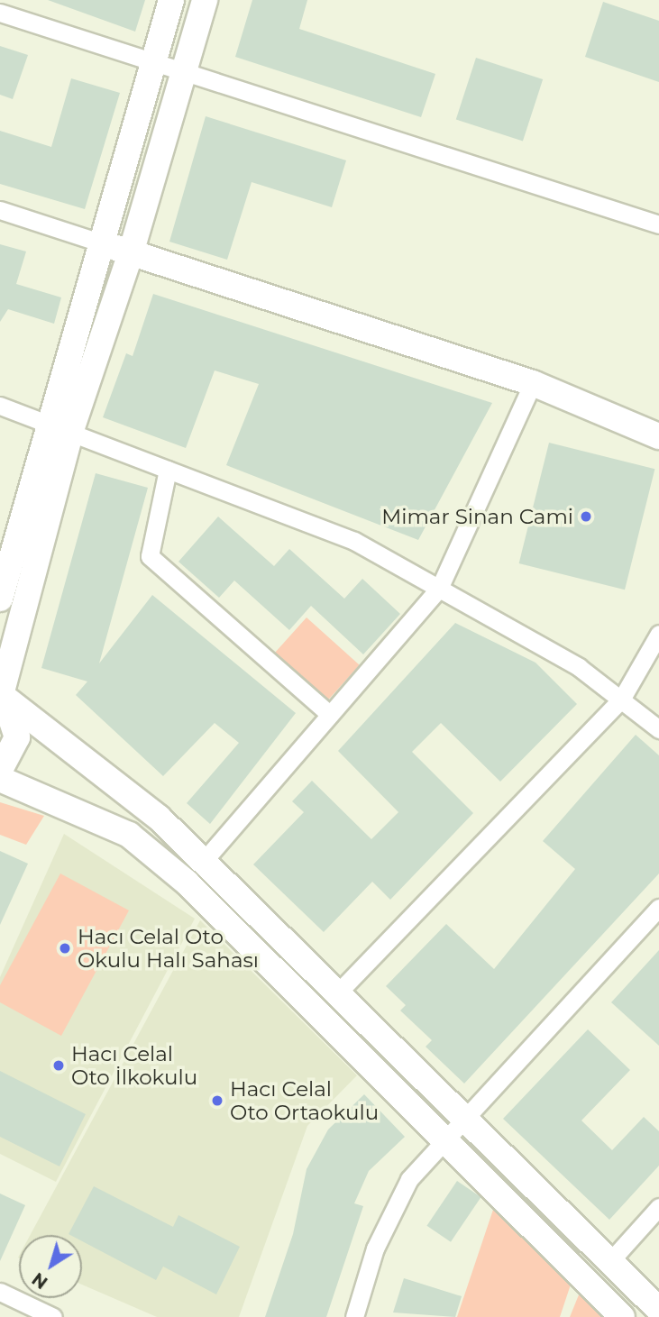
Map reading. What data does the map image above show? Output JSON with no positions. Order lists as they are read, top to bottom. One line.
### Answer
{"places":["Mimar Sinan Cami","Hacı Celal Oto Okulu Halı Sahası","Hacı Celal Oto İlkokulu","Hacı Celal Oto Ortaokulu"],"north":"bottom left"}
